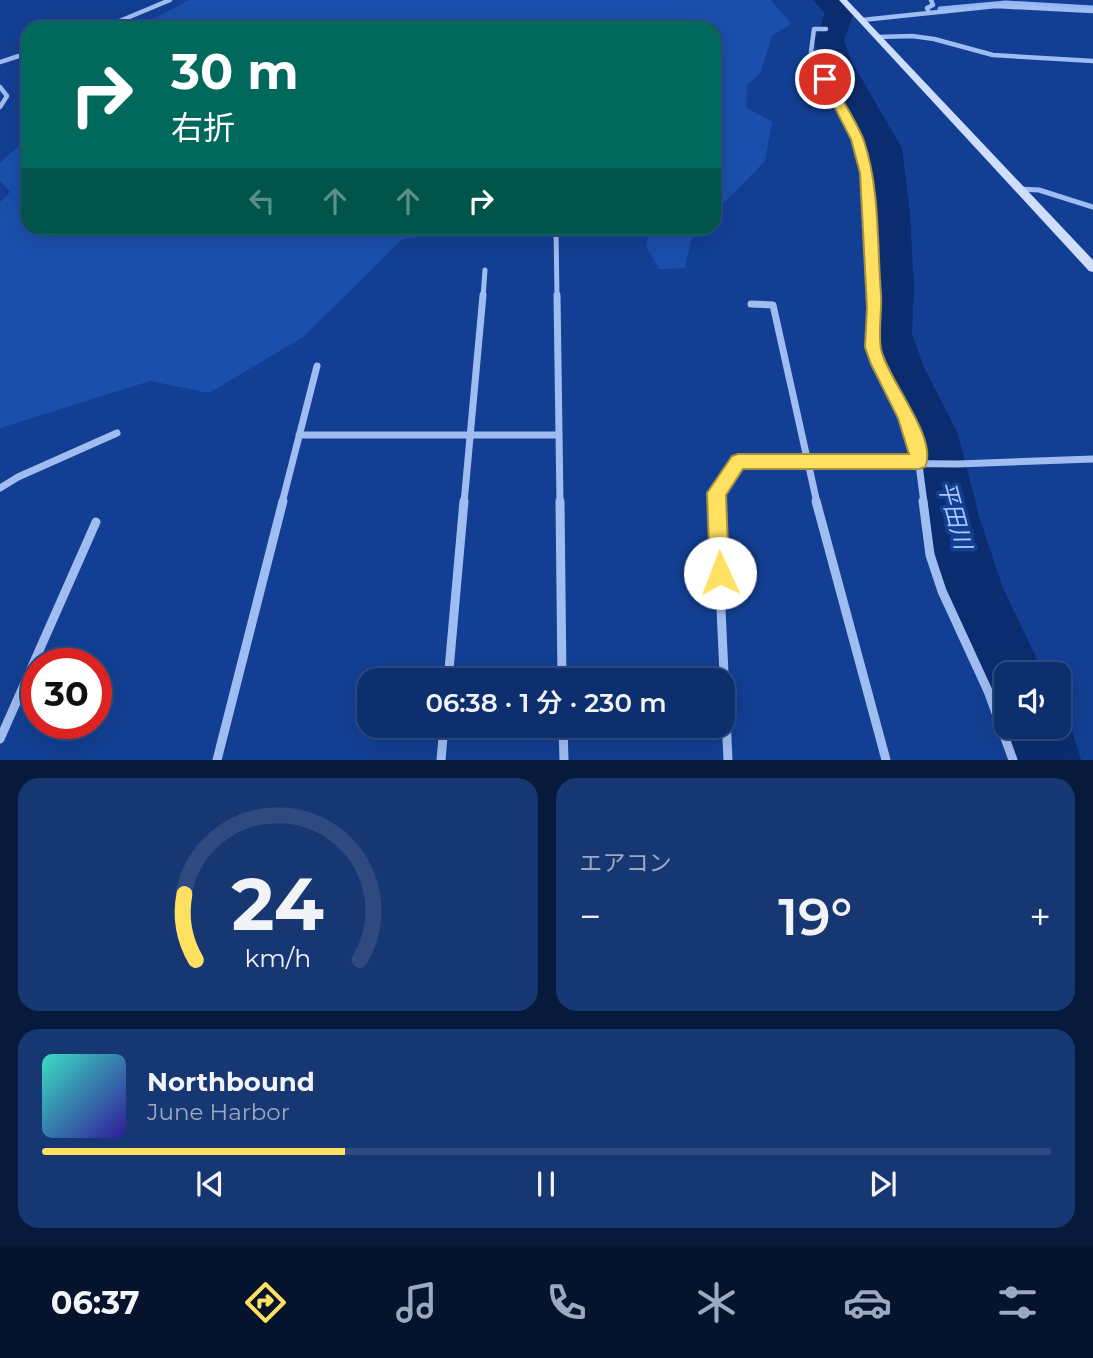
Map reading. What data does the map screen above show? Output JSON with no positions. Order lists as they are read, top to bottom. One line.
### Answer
{"water":["平田川"],"page":{"turn":["30 m","右折"],"limit":"30","trip":"06:38 · 1 分 · 230 m","tile":"エアコン","heat":["−","19°","+"],"song":["Northbound","June Harbor"],"tabs":"06:37","gauge":["24","km/h"]}}
